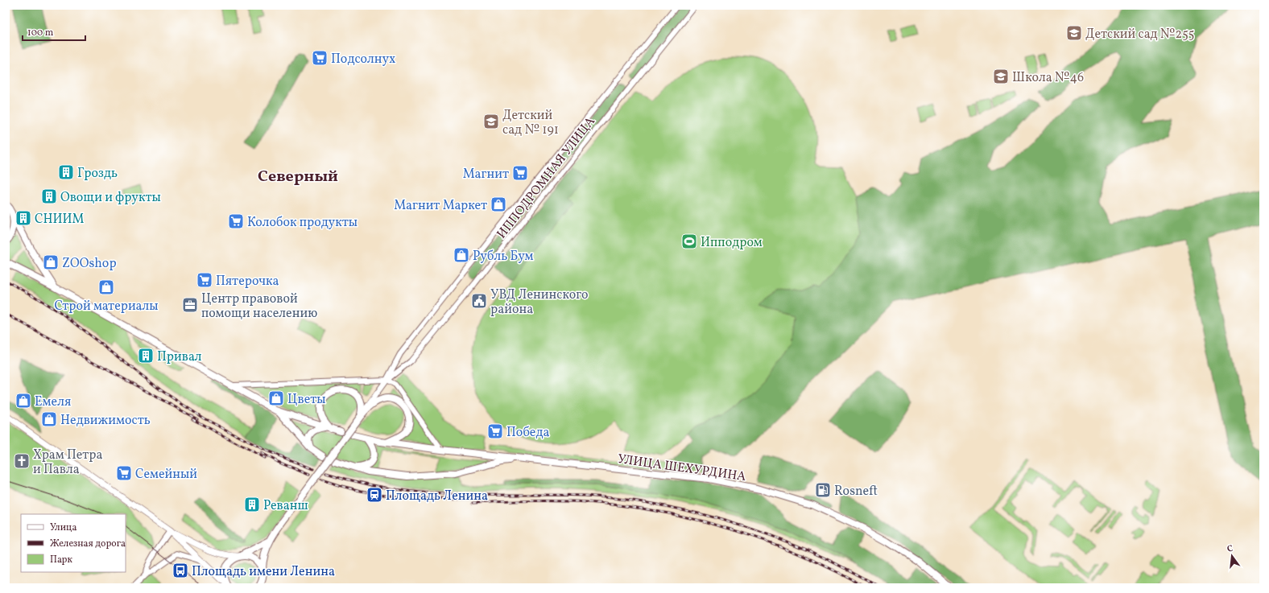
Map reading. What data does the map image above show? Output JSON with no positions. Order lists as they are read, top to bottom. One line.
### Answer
{"streets":{"main road":["УЛИЦА ШЕХУРДИНА"],"street":["ИППОДРОМНАЯ УЛИЦА"]},"districts":["Северный"],"places":{"school or university":["Детский сад №255","Школа №46","Детский сад № 191"],"supermarket":["Подсолнух","Магнит","Колобок продукты","Пятерочка","Победа","Семейный"],"building":["Гроздь","Овощи и фрукты","СНИИМ","Привал","Реванш"],"shop":["Магнит Маркет","Рубль Бум","ZOOshop","Строй материалы","Цветы","Емеля","Недвижимость"],"sports":["Ипподром"],"public building":["УВД Ленинского района"],"office":["Центр правовой помощи населению"],"church":["Храм Петра и Павла"],"fuel station":["Rosneft"],"station":["Площадь Ленина"],"bus stop":["Площадь имени Ленина"]},"legend":["Улица","Железная дорога","Парк"],"scale_bar":"100 m","north":"top"}
